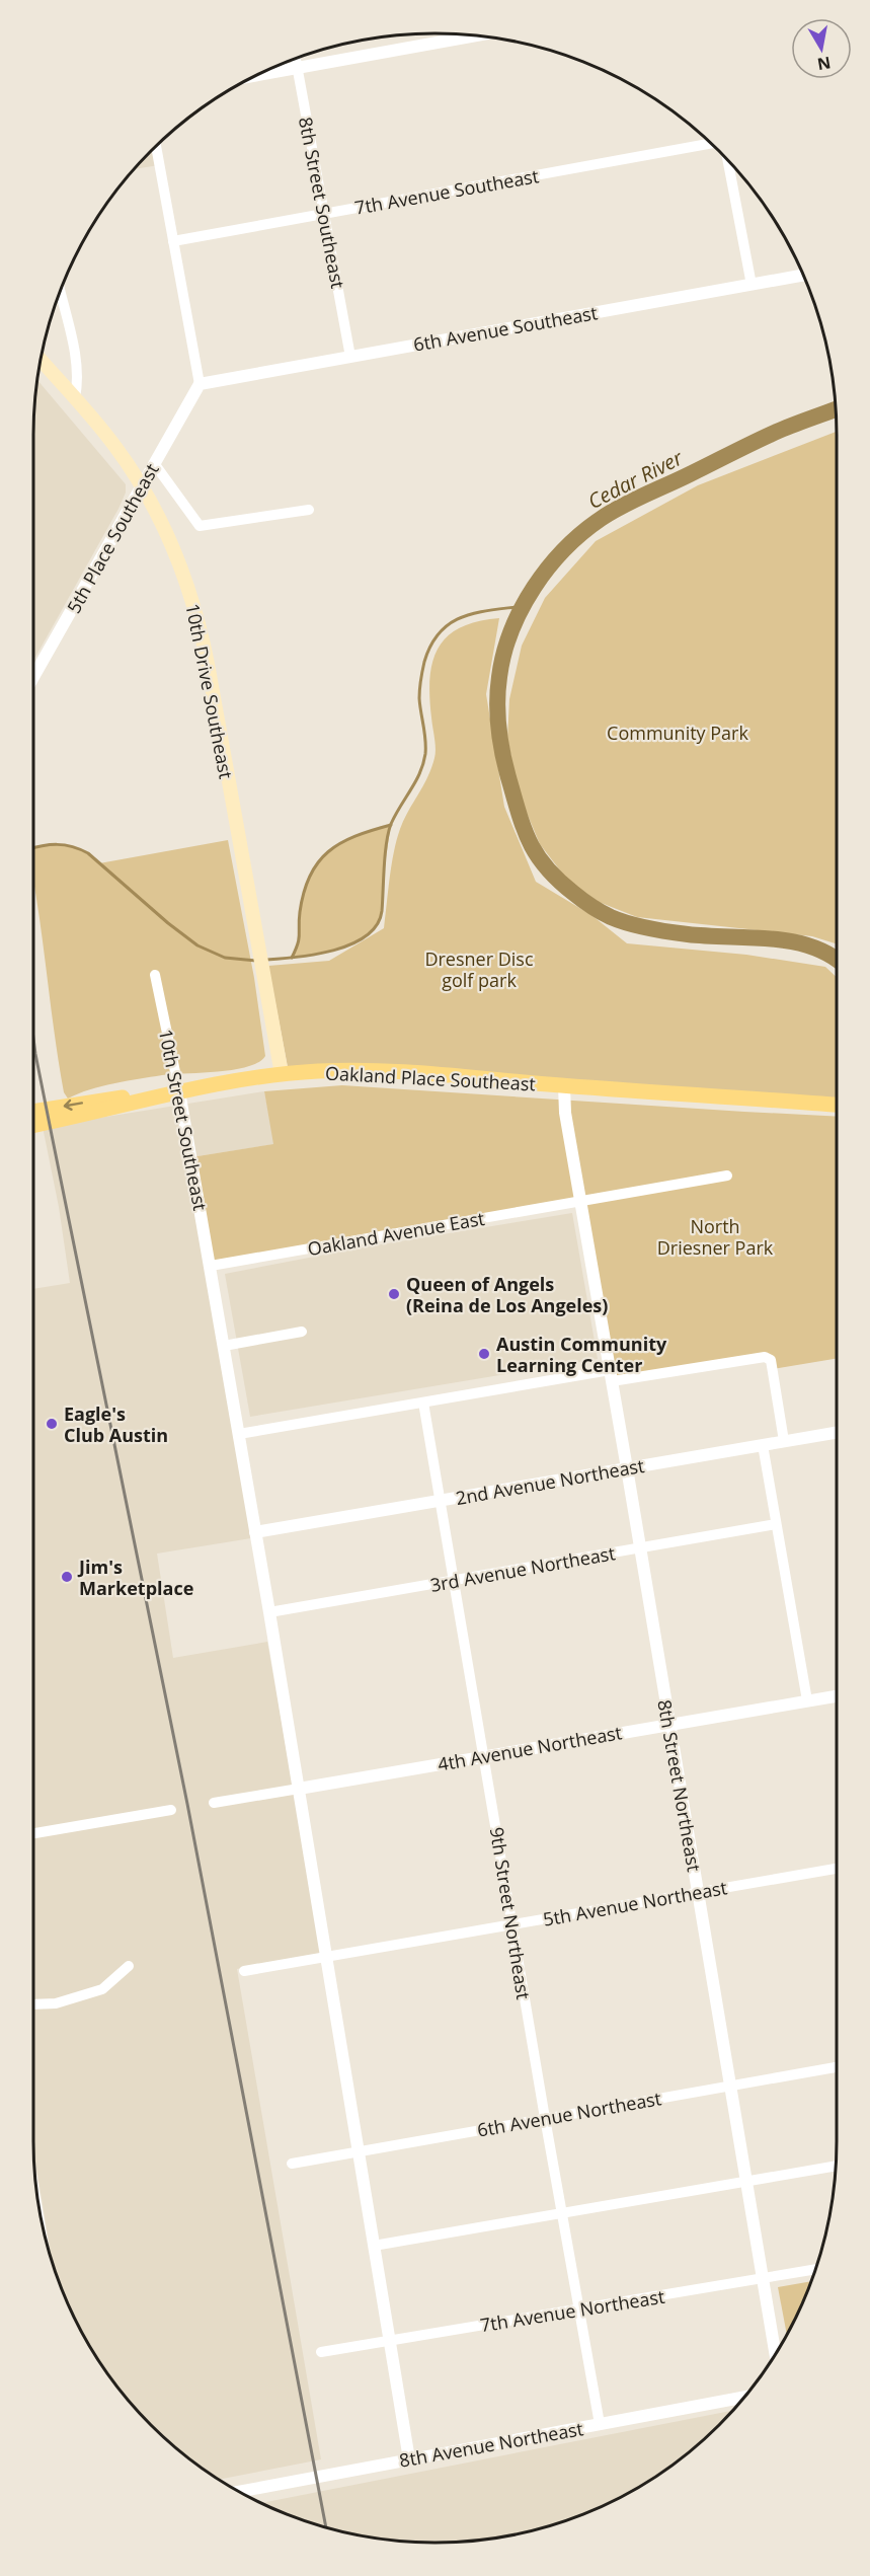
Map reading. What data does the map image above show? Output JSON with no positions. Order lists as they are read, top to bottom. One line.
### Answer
{"streets":{"main road":["10th Drive Southeast","Oakland Place Southeast"],"street":["7th Avenue Southeast","8th Street Southeast","6th Avenue Southeast","5th Place Southeast","10th Street Southeast","Oakland Avenue East","2nd Avenue Northeast","3rd Avenue Northeast","4th Avenue Northeast","8th Street Northeast","5th Avenue Northeast","9th Street Northeast","6th Avenue Northeast","7th Avenue Northeast","8th Avenue Northeast"]},"crossings":[["7th Avenue Southeast","8th Street Southeast"],["8th Street Southeast","6th Avenue Southeast"],["6th Avenue Southeast","5th Place Southeast"],["5th Place Southeast","10th Drive Southeast"],["10th Drive Southeast","Oakland Place Southeast"],["Oakland Place Southeast","10th Street Southeast"],["10th Street Southeast","Oakland Avenue East"],["10th Street Southeast","2nd Avenue Northeast"],["10th Street Southeast","3rd Avenue Northeast"],["10th Street Southeast","4th Avenue Northeast"],["10th Street Southeast","5th Avenue Northeast"],["10th Street Southeast","6th Avenue Northeast"],["10th Street Southeast","7th Avenue Northeast"],["10th Street Southeast","8th Avenue Northeast"],["Oakland Avenue East","8th Street Northeast"],["2nd Avenue Northeast","8th Street Northeast"],["2nd Avenue Northeast","9th Street Northeast"],["3rd Avenue Northeast","8th Street Northeast"],["3rd Avenue Northeast","9th Street Northeast"],["4th Avenue Northeast","8th Street Northeast"],["4th Avenue Northeast","9th Street Northeast"],["8th Street Northeast","5th Avenue Northeast"],["8th Street Northeast","6th Avenue Northeast"],["8th Street Northeast","7th Avenue Northeast"],["5th Avenue Northeast","9th Street Northeast"],["9th Street Northeast","6th Avenue Northeast"],["9th Street Northeast","7th Avenue Northeast"],["9th Street Northeast","8th Avenue Northeast"]],"water":["Cedar River"],"parks":["Community Park","Dresner Disc golf park","North Driesner Park"],"places":["Queen of Angels (Reina de Los Angeles)","Austin Community Learning Center","Eagle's Club Austin","Jim's Marketplace"],"north":"bottom"}
